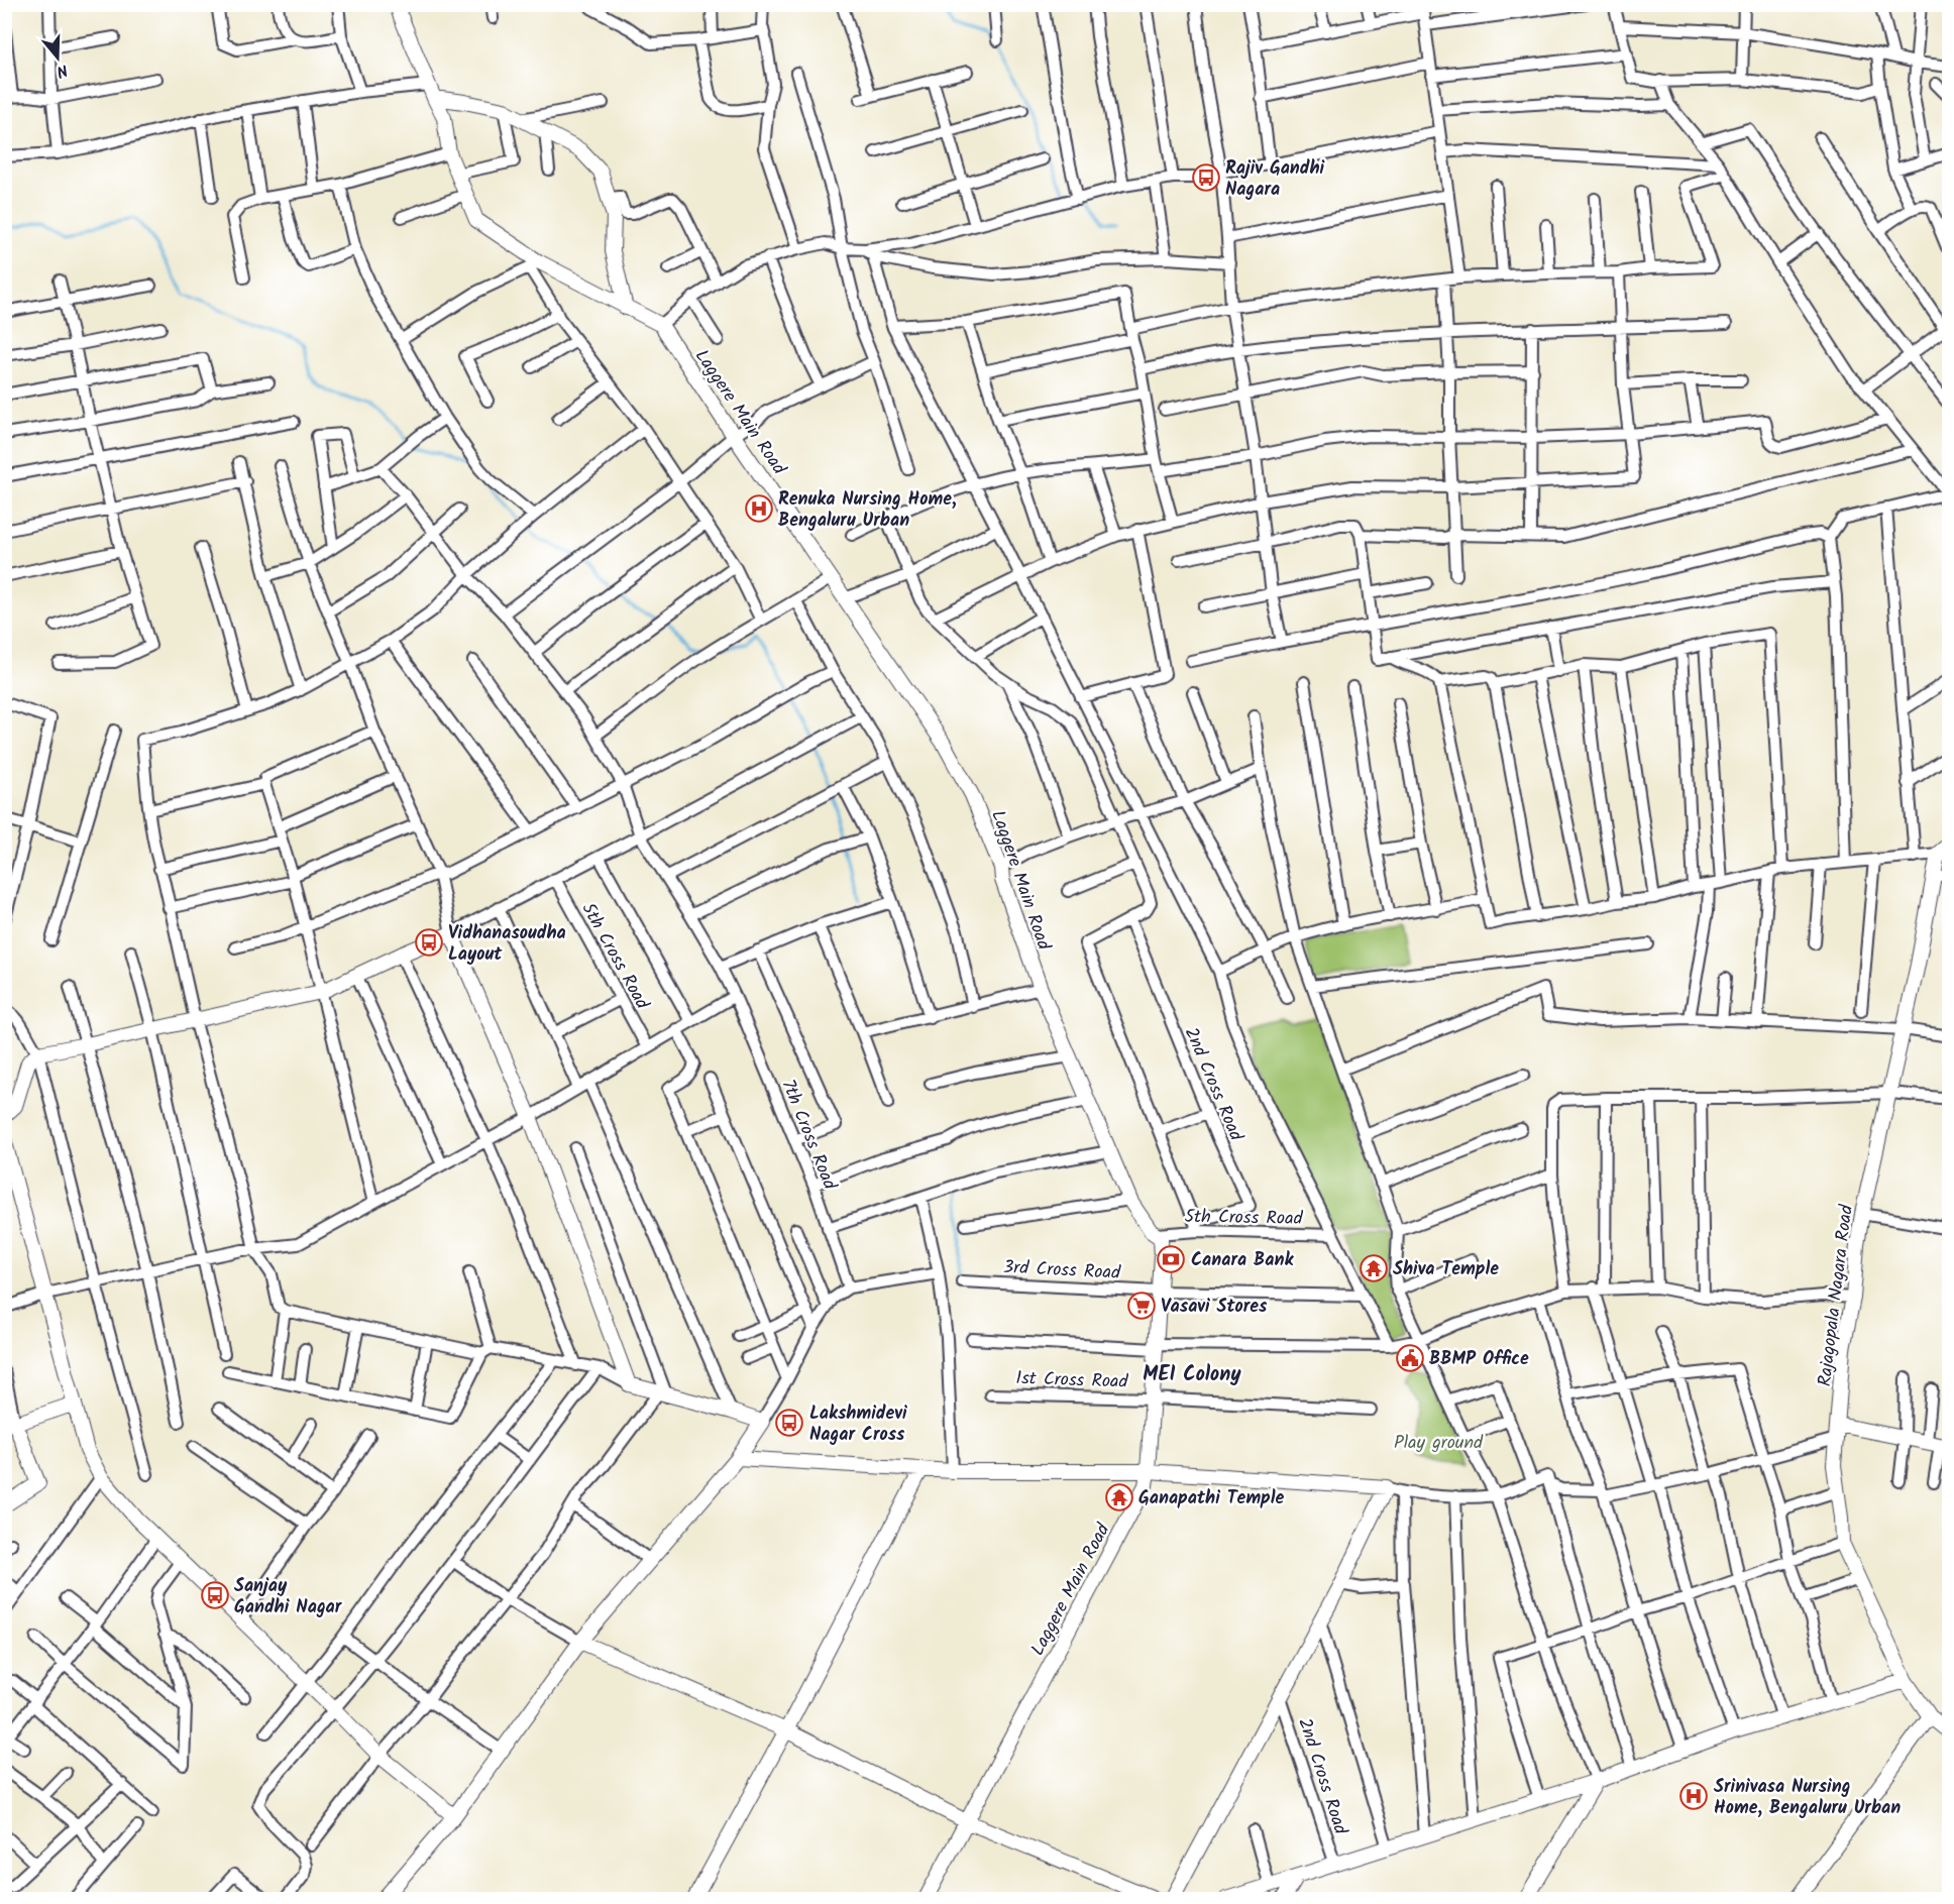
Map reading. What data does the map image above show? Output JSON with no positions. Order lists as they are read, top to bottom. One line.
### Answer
{"streets":{"street":["Laggere Main Road","5th Cross Road","2nd Cross Road","7th Cross Road","3rd Cross Road","Rajagopala Nagara Road","1st Cross Road"]},"crossings":[["Laggere Main Road","5th Cross Road"],["Laggere Main Road","3rd Cross Road"],["Laggere Main Road","1st Cross Road"],["5th Cross Road","2nd Cross Road"]],"districts":["MEI Colony"],"parks":["Play ground"],"places":{"bus stop":["Rajiv Gandhi Nagara","Vidhanasoudha Layout","Lakshmidevi Nagar Cross","Sanjay Gandhi Nagar"],"hospital":["Renuka Nursing Home, Bengaluru Urban","Srinivasa Nursing Home, Bengaluru Urban"],"bank":["Canara Bank"],"temple":["Shiva Temple","Ganapathi Temple"],"supermarket":["Vasavi Stores"],"public building":["BBMP Office"]},"north":"bottom"}
